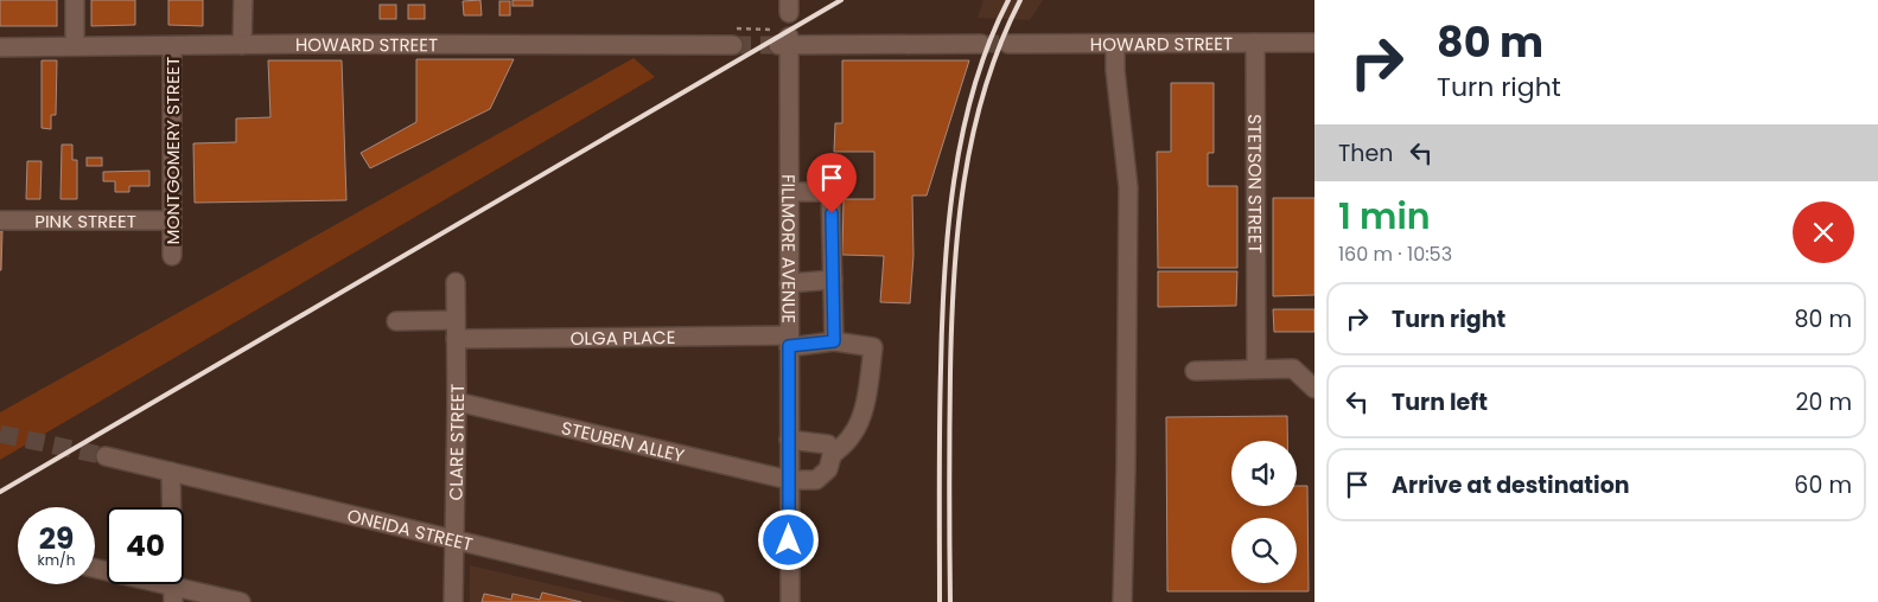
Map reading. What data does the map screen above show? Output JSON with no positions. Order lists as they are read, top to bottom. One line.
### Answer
{"streets":{"street":["HOWARD STREET","MONTGOMERY STREET","STETSON STREET","PINK STREET","FILLMORE AVENUE","OLGA PLACE","STEUBEN ALLEY","CLARE STREET","ONEIDA STREET"]},"crossings":[["HOWARD STREET","MONTGOMERY STREET"],["HOWARD STREET","STETSON STREET"],["MONTGOMERY STREET","PINK STREET"],["FILLMORE AVENUE","OLGA PLACE"],["FILLMORE AVENUE","STEUBEN ALLEY"],["OLGA PLACE","STEUBEN ALLEY"],["OLGA PLACE","CLARE STREET"],["STEUBEN ALLEY","CLARE STREET"],["CLARE STREET","ONEIDA STREET"]],"page":{"turn":["80 m","Turn right"],"then":"Then","heading":["1 min","160 m · 10:53"],"list":[{"name":"Turn right","value":"80 m"},{"name":"Turn left","value":"20 m"},{"name":"Arrive at destination","value":"60 m"}],"speed":"29 km/h","limit":"40"}}
